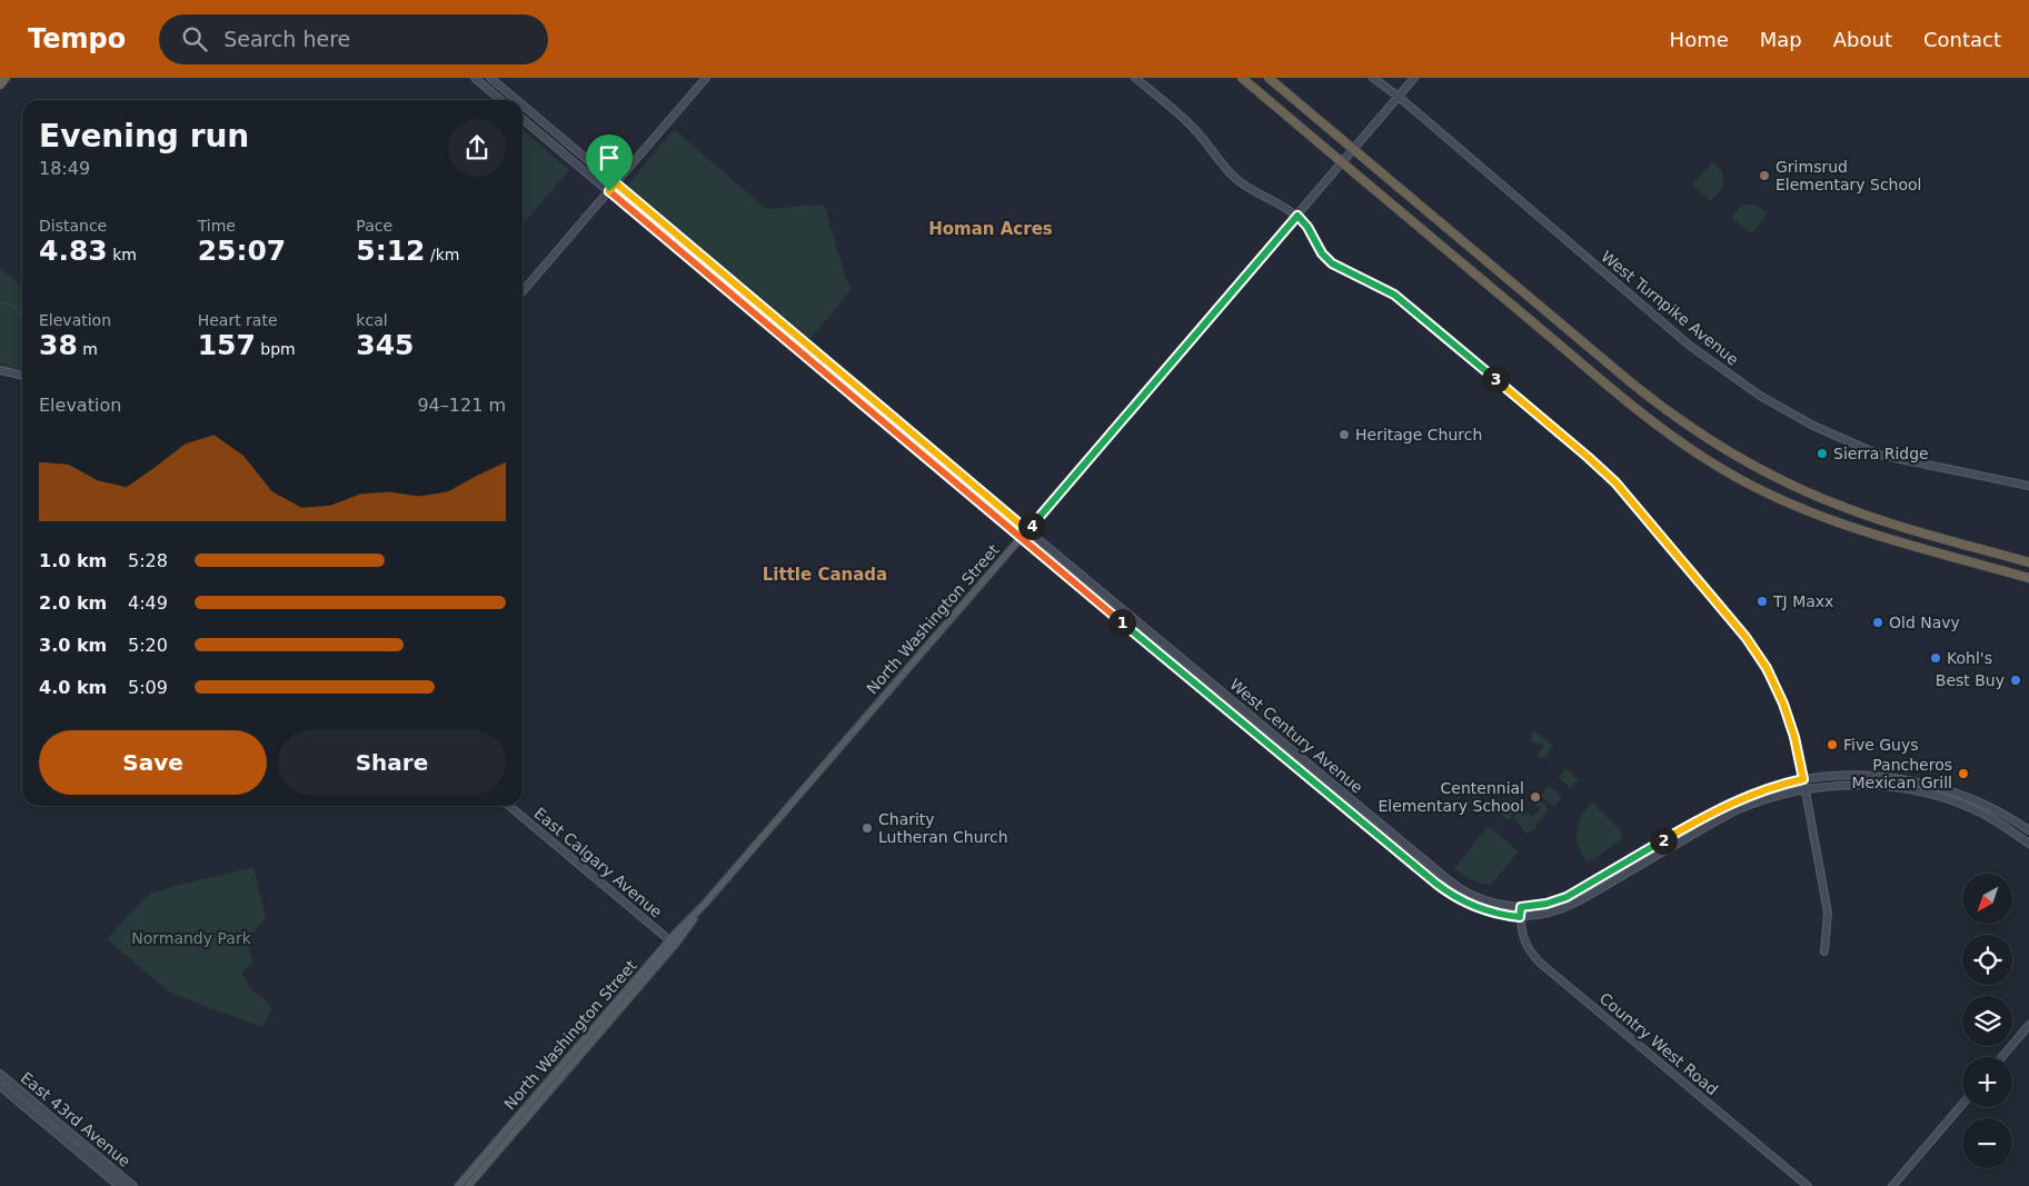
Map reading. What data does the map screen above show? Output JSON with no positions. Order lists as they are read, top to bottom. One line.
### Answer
{"streets":{"main road":["West Turnpike Avenue","North Washington Street","West Century Avenue","East Calgary Avenue","Country West Road","East 43rd Avenue"]},"crossings":[["West Turnpike Avenue","North Washington Street"],["North Washington Street","West Century Avenue"],["North Washington Street","East Calgary Avenue"],["West Century Avenue","Country West Road"]],"districts":["Homan Acres","Little Canada"],"parks":["Normandy Park"],"places":["Grimsrud Elementary School","Heritage Church","Sierra Ridge","TJ Maxx","Old Navy","Kohl's","Best Buy","Five Guys","Pancheros Mexican Grill","Centennial Elementary School","Charity Lutheran Church"],"north":"bottom left","page":{"header":"Tempo","search":"Search here","nav":["Home","Map","About","Contact"],"heading":["Evening run","18:49"],"stats":[["Distance","4.83 km"],["Time","25:07"],["Pace","5:12 /km"],["Elevation","38 m"],["Heart rate","157 bpm"],["kcal","345"]],"pins":["3","4","1","2"],"chart":["Elevation","94–121 m"],"list":[{"name":"1.0 km","note":"5:28"},{"name":"2.0 km","note":"4:49"},{"name":"3.0 km","note":"5:20"},{"name":"4.0 km","note":"5:09"}],"buttons":["Save","Share"],"map_buttons":["+","−"]}}
